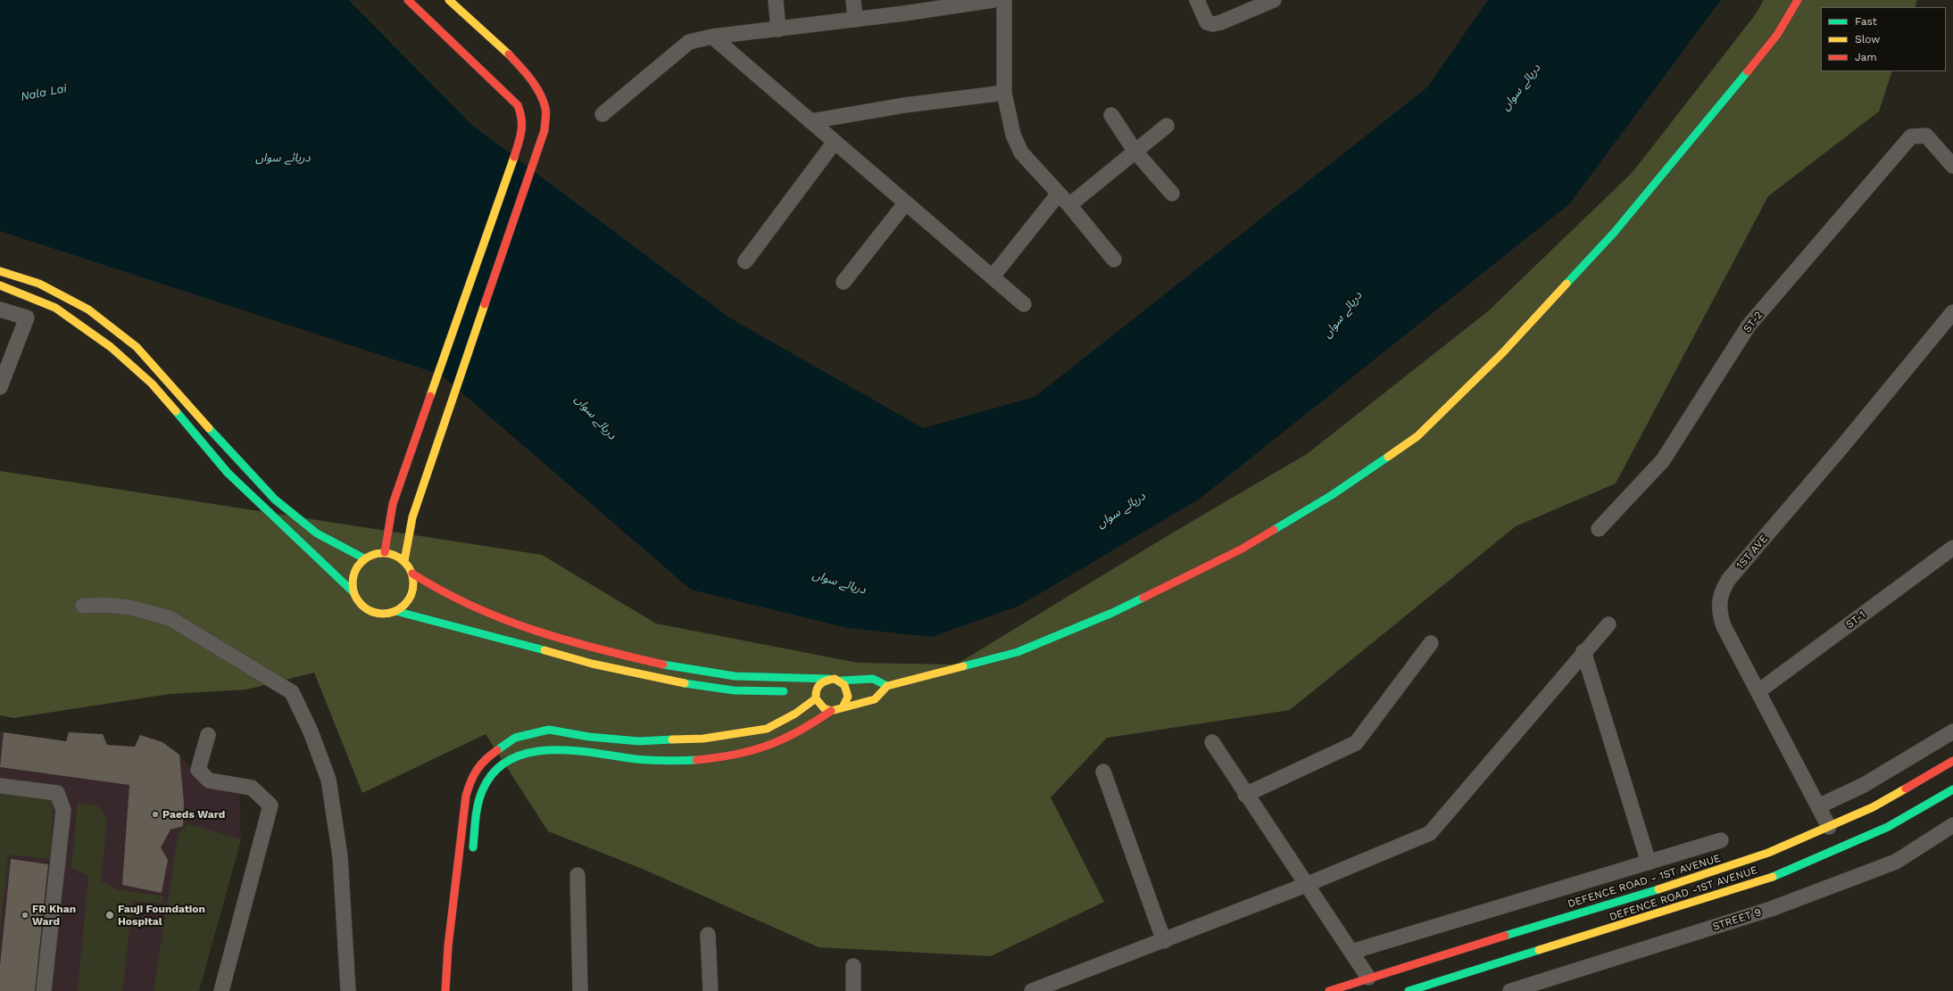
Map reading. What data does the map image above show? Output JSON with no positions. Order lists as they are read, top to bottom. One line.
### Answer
{"streets":{"main road":["DEFENCE ROAD - 1ST AVENUE","DEFENCE ROAD -1ST AVENUE"],"street":["ST-2","1ST AVE","ST-1","STREET 9"]},"crossings":[["1ST AVE","ST-1"],["1ST AVE","DEFENCE ROAD - 1ST AVENUE"]],"water":["دریائے سواں","Nala Lai"],"places":["Paeds Ward","FR Khan Ward","Fauji Foundation Hospital"],"legend":["Fast","Slow","Jam"]}
